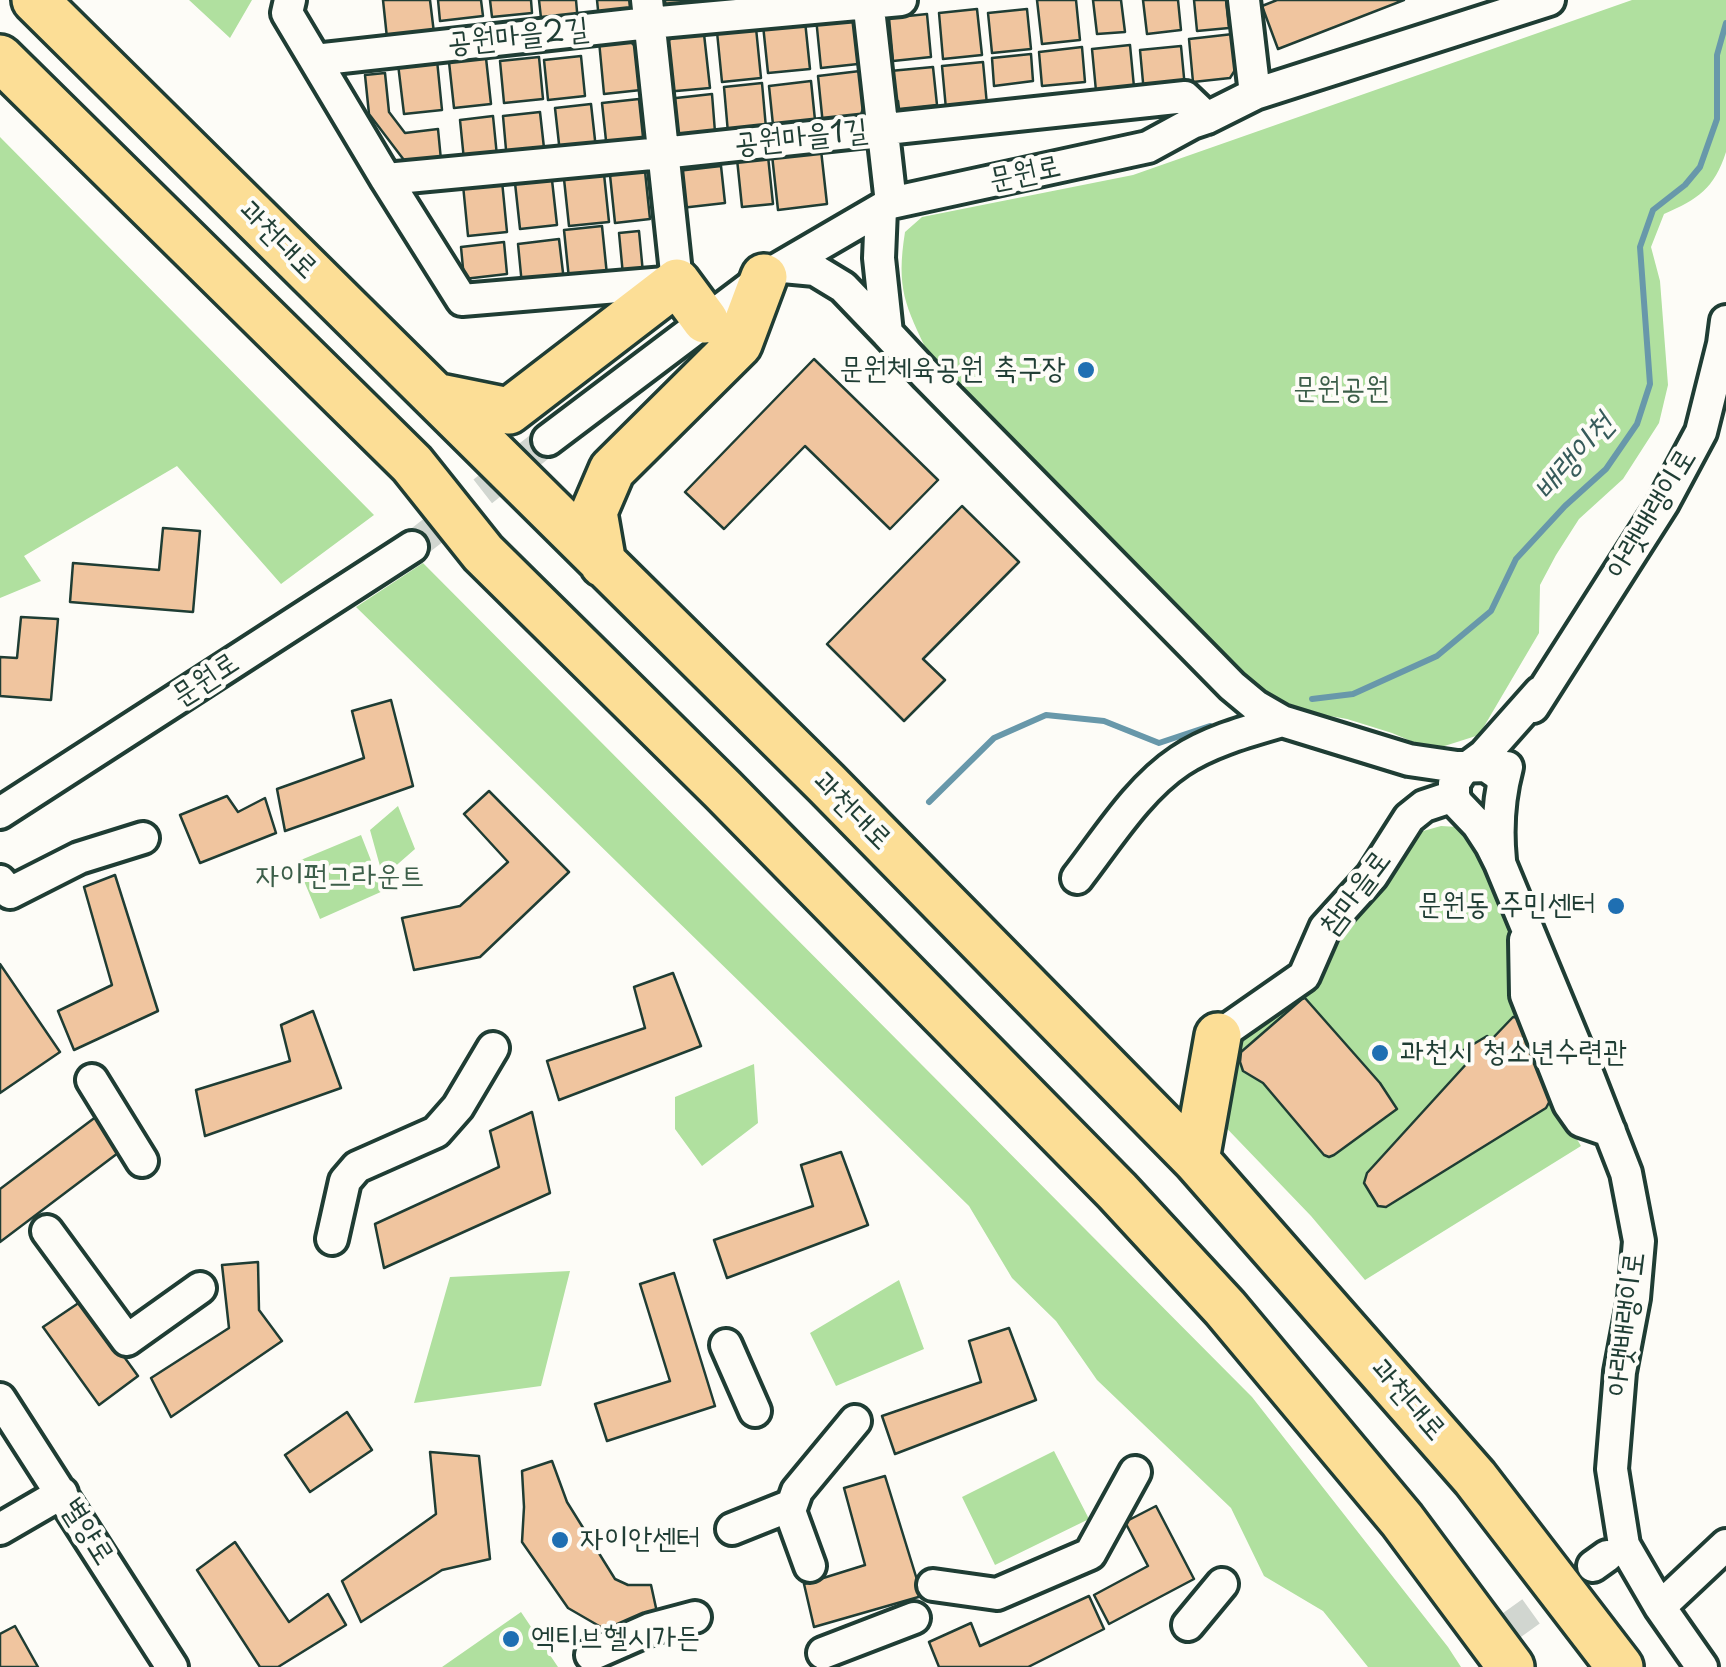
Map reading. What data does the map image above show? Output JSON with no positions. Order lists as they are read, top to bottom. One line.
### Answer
{"streets":{"highway":["과천대로"],"street":["공원마을2길","공원마을1길","문원로","아랫배랭이로","참마을로","별양로"]},"crossings":[["공원마을1길","문원로"]],"water":["배랭이천"],"parks":["문원공원","자이펀그라운트"],"places":["문원체육공원 축구장","문원동 주민센터","과천시 청소년수련관","자이안센터","엑티브헬시가든"]}
